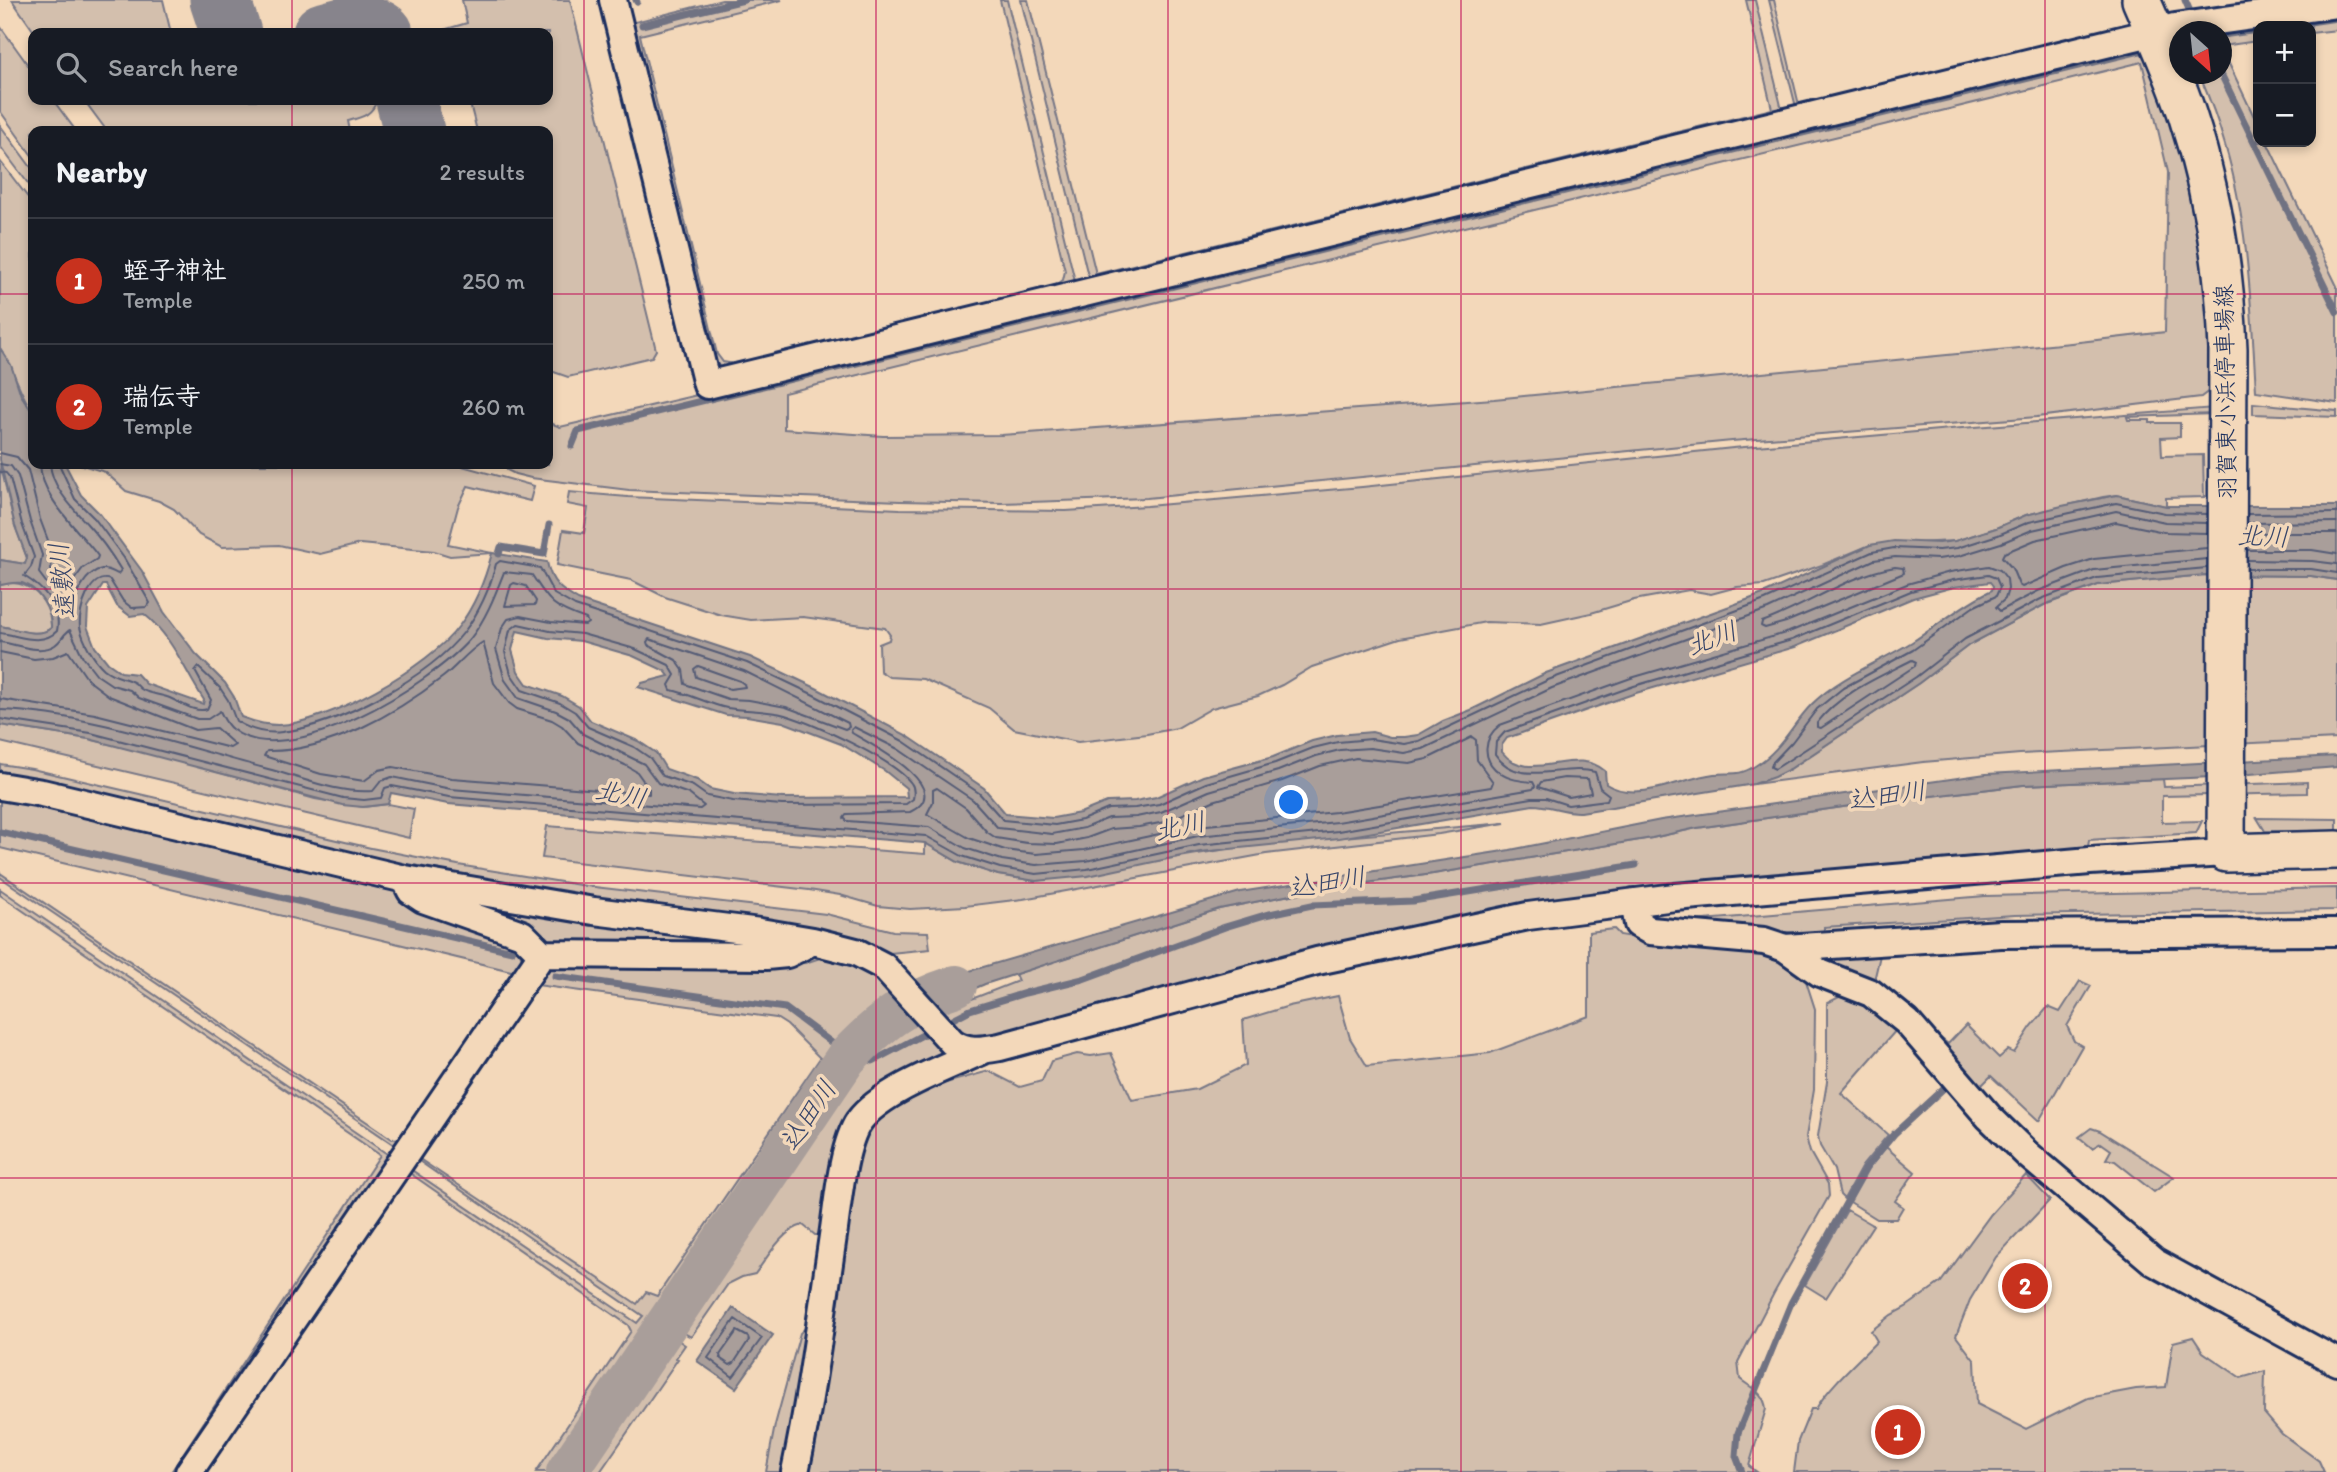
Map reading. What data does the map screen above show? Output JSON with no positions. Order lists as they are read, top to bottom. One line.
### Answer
{"streets":{"main road":["羽賀東小浜停車場線"]},"water":["北川","遠敷川","込田川"],"north":"bottom right","page":{"map_buttons":["+","−"],"search":"Search here","heading":["Nearby","2 results"],"list":[{"mark":"1","name":"蛭子神社","note":"Temple","value":"250 m"},{"mark":"2","name":"瑞伝寺","note":"Temple","value":"260 m"}],"pins":["2","1"]}}
